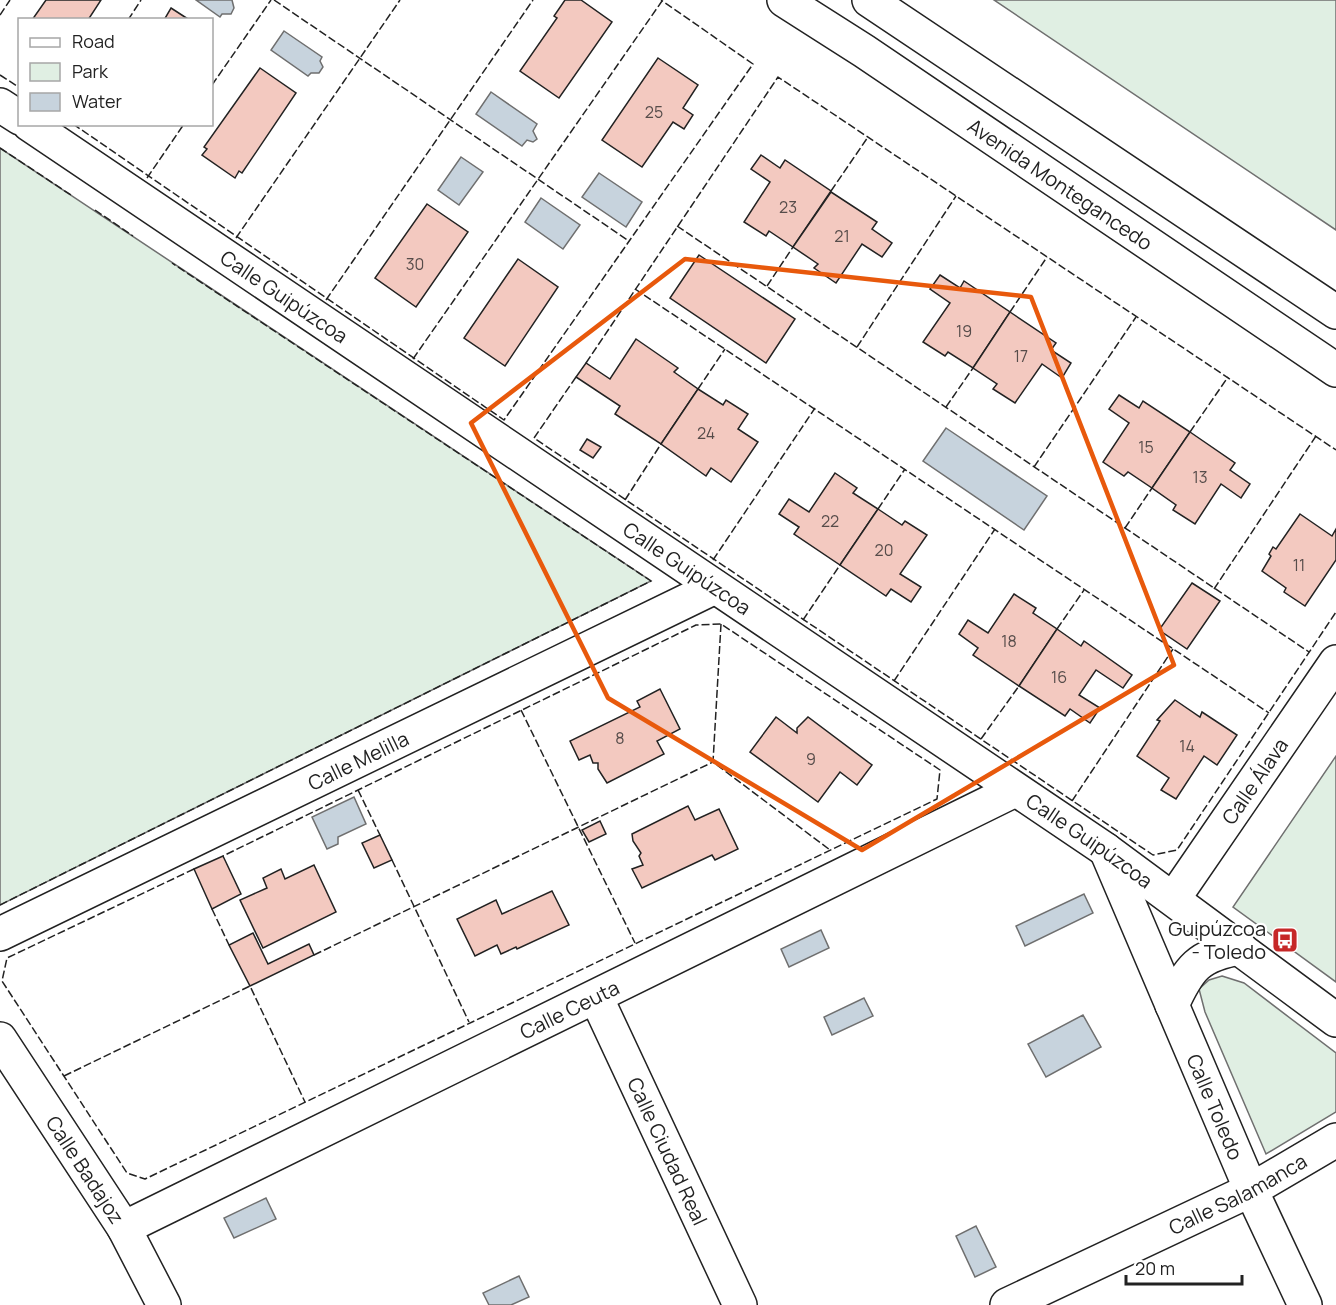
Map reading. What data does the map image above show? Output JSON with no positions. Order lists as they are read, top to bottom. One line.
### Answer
{"streets":{"street":["Avenida Montegancedo","Calle Guipúzcoa","Calle Melilla","Calle Álava","Calle Ceuta","Calle Toledo","Calle Ciudad Real","Calle Badajoz","Calle Salamanca"]},"crossings":[["Calle Guipúzcoa","Calle Melilla"],["Calle Guipúzcoa","Calle Álava"],["Calle Guipúzcoa","Calle Ceuta"],["Calle Guipúzcoa","Calle Toledo"],["Calle Ceuta","Calle Ciudad Real"],["Calle Ceuta","Calle Badajoz"],["Calle Toledo","Calle Salamanca"]],"places":{"bus stop":["Guipúzcoa - Toledo"]},"house_numbers":["25","23","21","30","19","17","24","15","13","22","20","11","18","16","8","14","9"],"legend":["Road","Park","Water"],"scale_bar":"20 m"}
